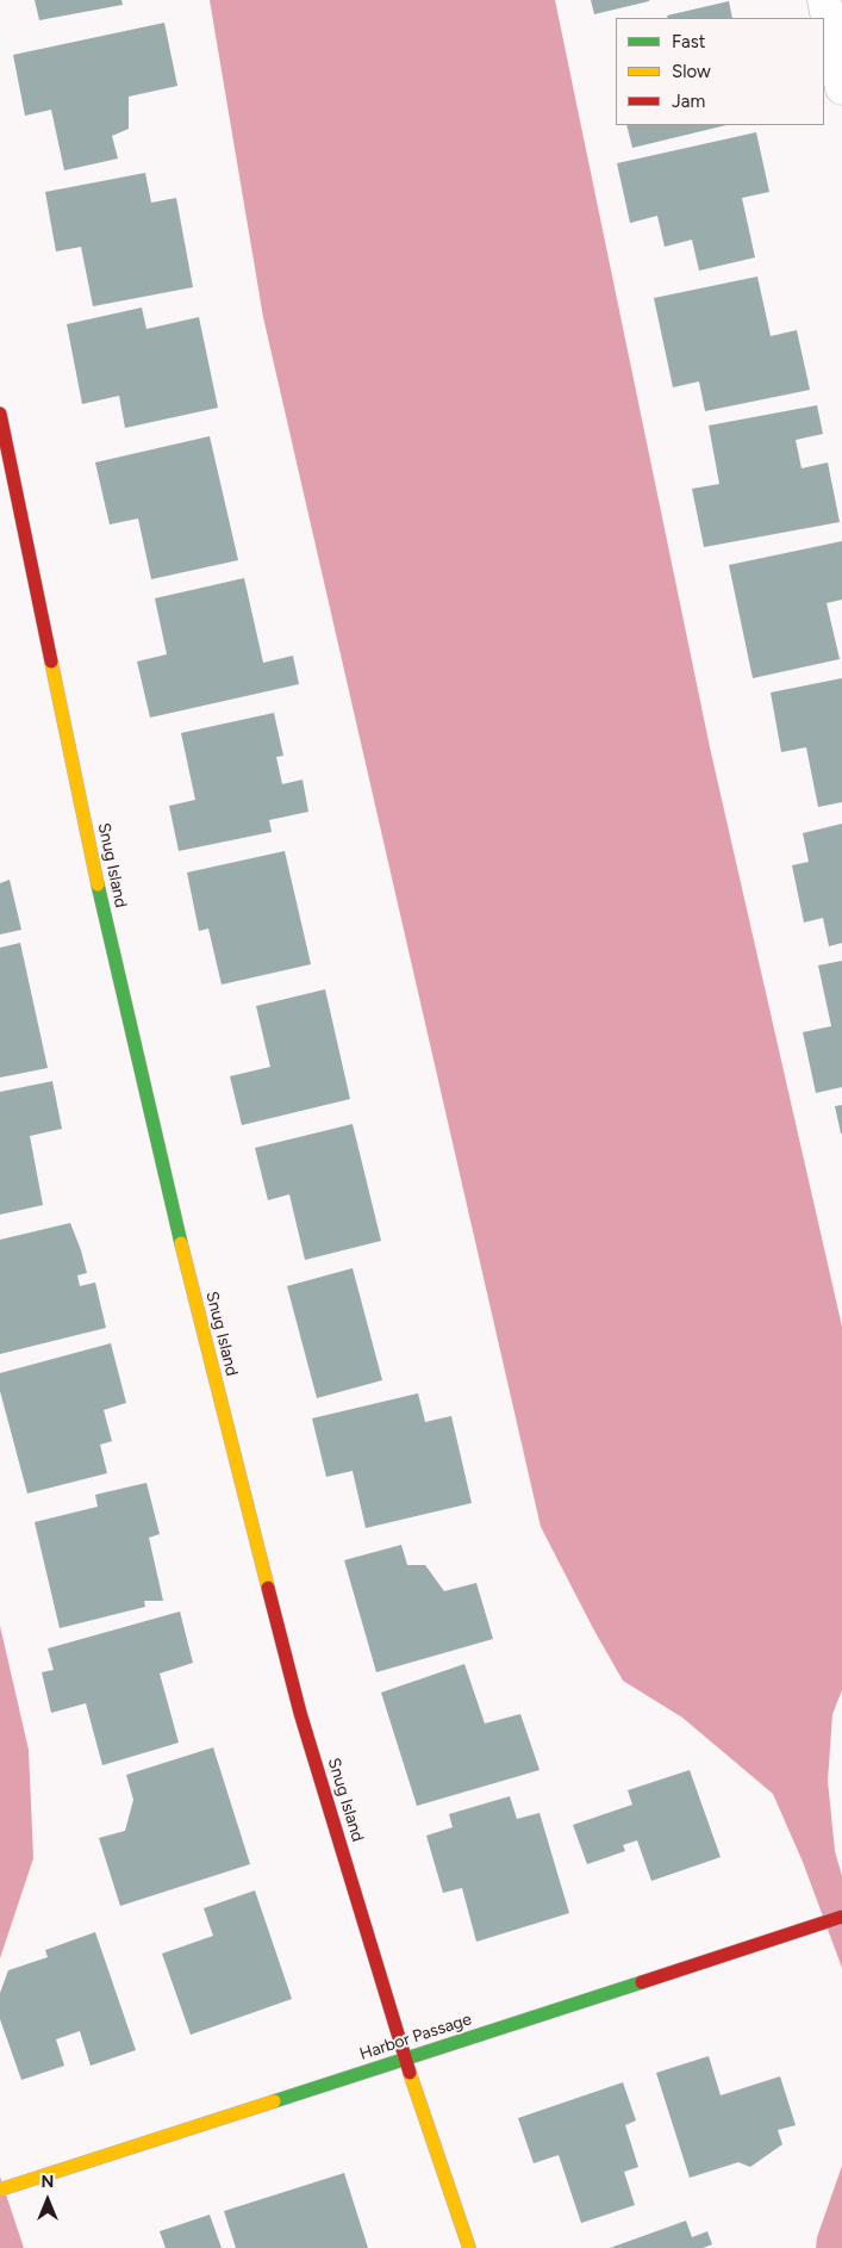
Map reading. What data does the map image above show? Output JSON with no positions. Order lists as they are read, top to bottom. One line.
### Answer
{"streets":{"street":["Snug Island","Harbor Passage"]},"crossings":[["Snug Island","Harbor Passage"]],"legend":["Fast","Slow","Jam"],"north":"top"}
